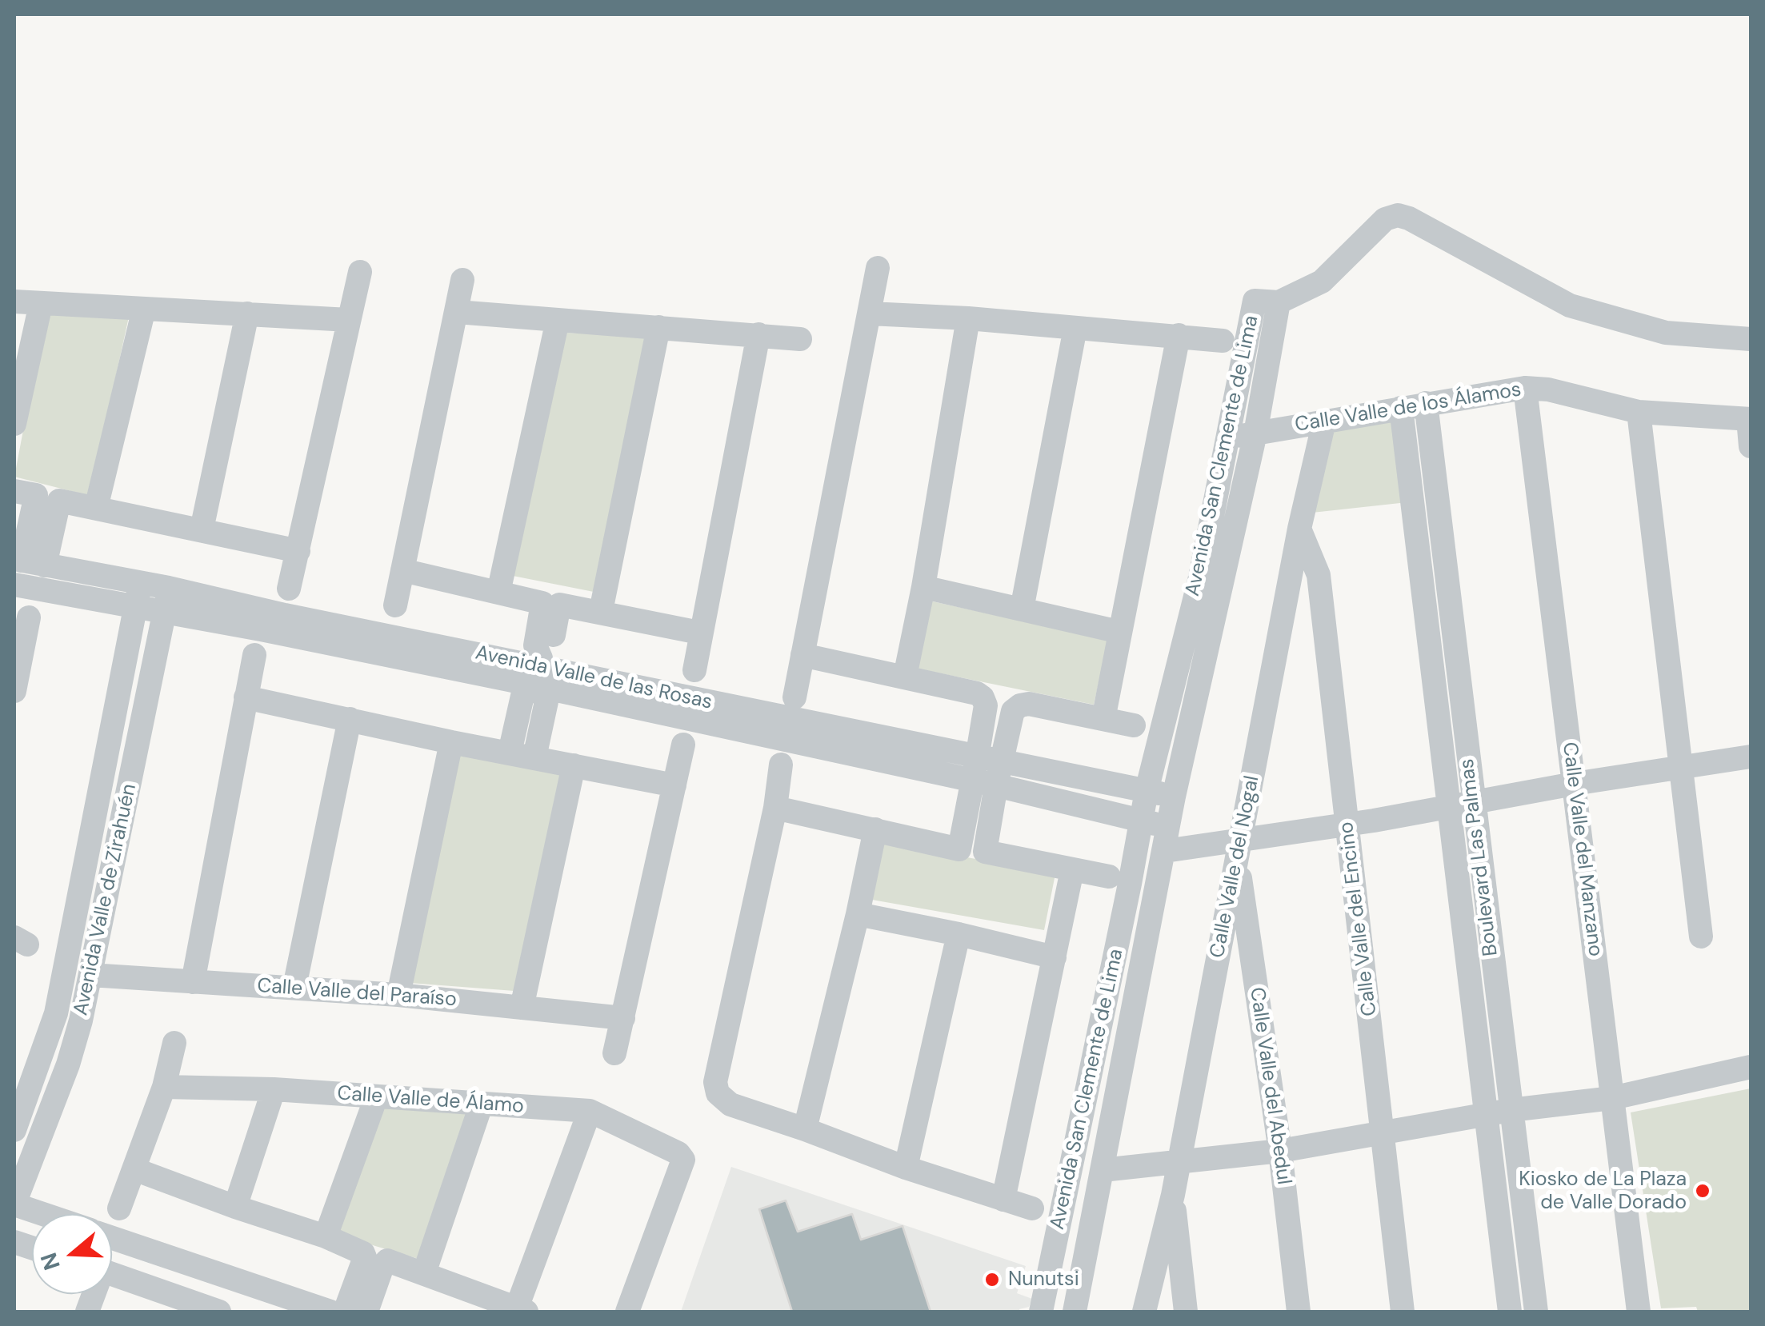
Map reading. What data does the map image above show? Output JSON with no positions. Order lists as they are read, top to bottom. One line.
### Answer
{"streets":{"street":["Calle Valle de los Álamos","Avenida San Clemente de Lima","Avenida Valle de las Rosas","Calle Valle del Manzano","Boulevard Las Palmas","Calle Valle del Nogal","Avenida Valle de Zirahuén","Calle Valle del Encino","Calle Valle del Paraíso","Calle Valle del Abedul","Calle Valle de Álamo"]},"crossings":[["Calle Valle de los Álamos","Avenida San Clemente de Lima"],["Calle Valle de los Álamos","Calle Valle del Manzano"],["Calle Valle de los Álamos","Boulevard Las Palmas"],["Calle Valle de los Álamos","Calle Valle del Nogal"],["Avenida San Clemente de Lima","Avenida Valle de las Rosas"],["Avenida Valle de las Rosas","Avenida Valle de Zirahuén"],["Calle Valle del Nogal","Calle Valle del Encino"],["Calle Valle del Nogal","Calle Valle del Abedul"],["Avenida Valle de Zirahuén","Calle Valle del Paraíso"]],"places":["Kiosko de La Plaza de Valle Dorado","Nunutsi"],"north":"left"}
